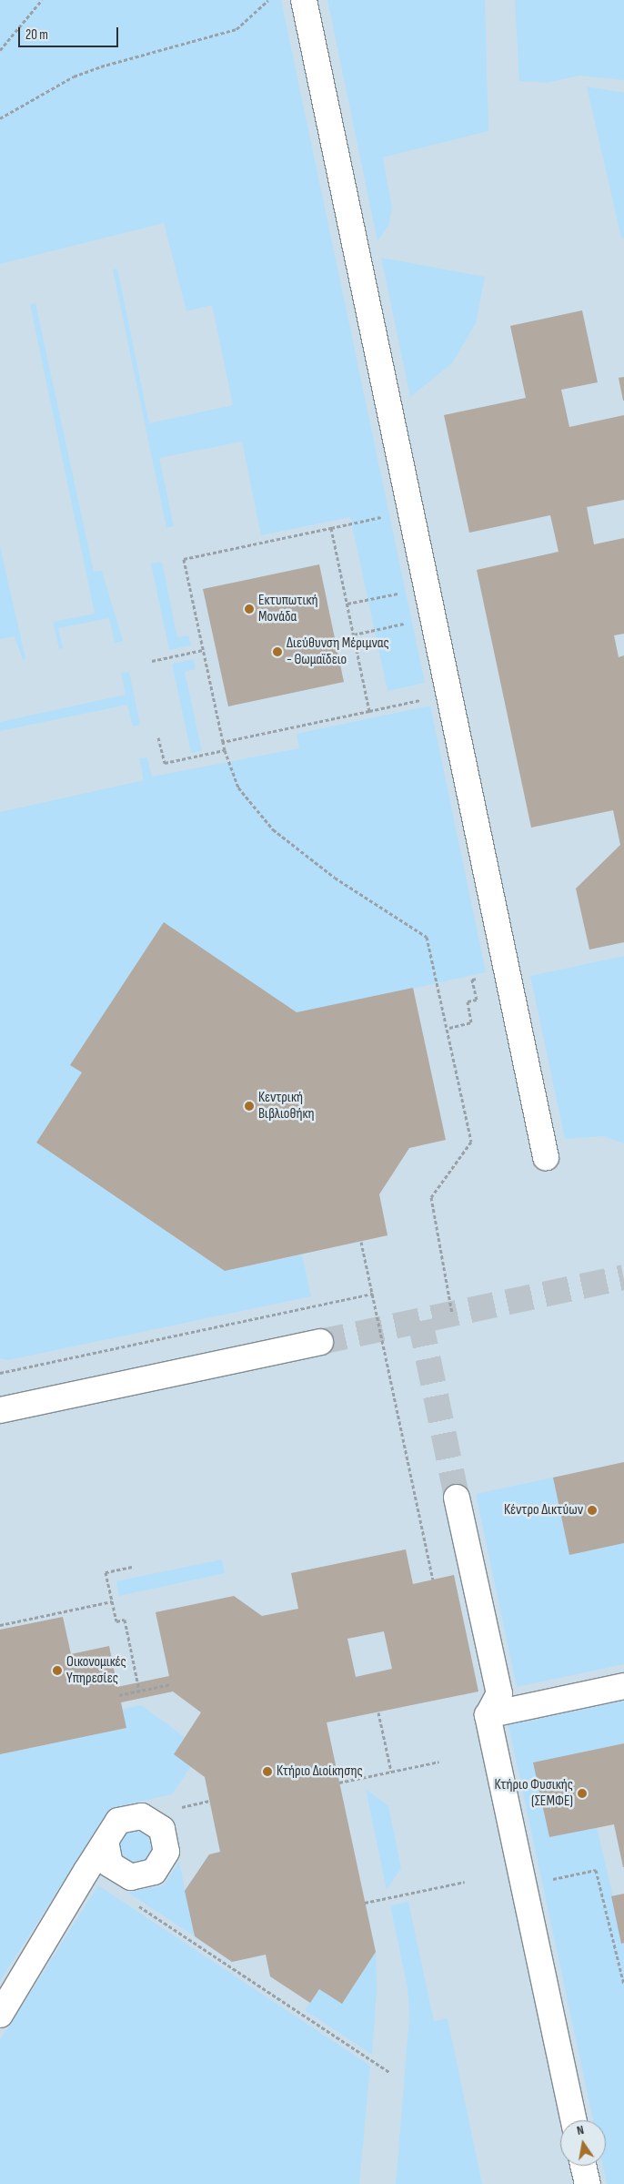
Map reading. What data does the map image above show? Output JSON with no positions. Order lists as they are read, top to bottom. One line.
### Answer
{"places":["Εκτυπωτική Μονάδα","Διεύθυνση Μέριμνας - Θωμαϊδειο","Κεντρική Βιβλιοθήκη","Κέντρο Δικτύων","Οικονομικές Υπηρεσίες","Κτήριο Διοίκησης","Κτήριο Φυσικής (ΣΕΜΦΕ)"],"scale_bar":"20 m","north":"top"}
